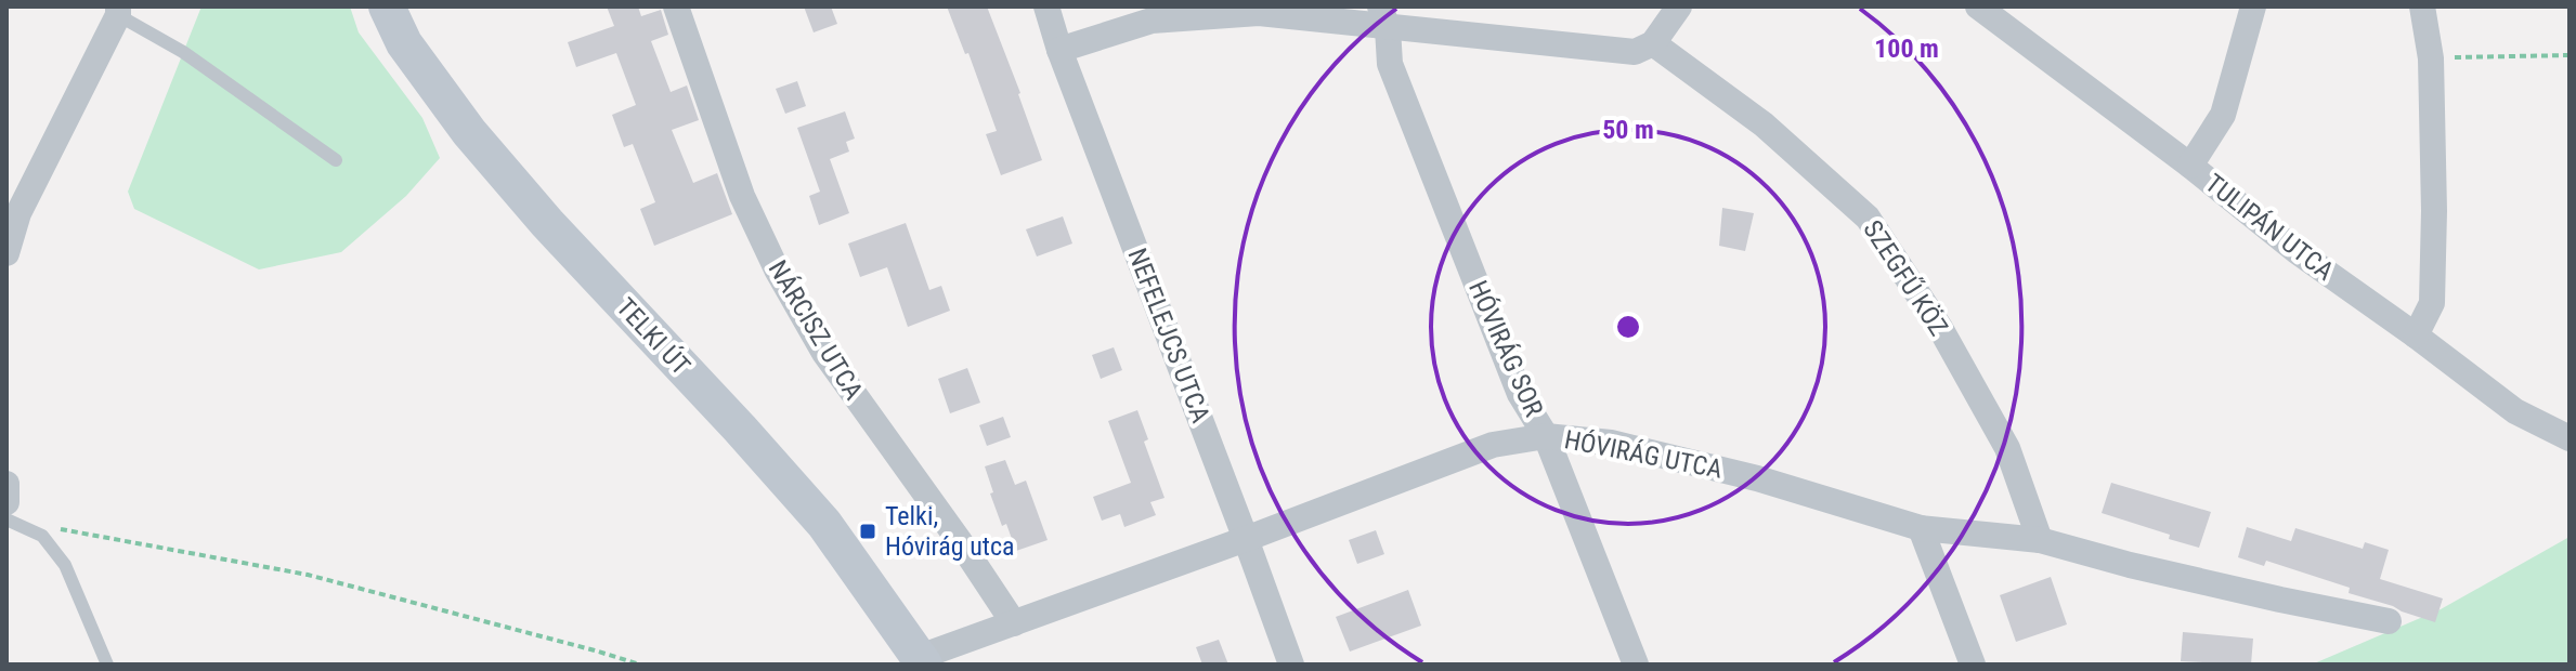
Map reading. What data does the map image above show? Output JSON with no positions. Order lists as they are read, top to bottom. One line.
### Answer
{"streets":{"main road":["TELKI ÚT"],"street":["TULIPÁN UTCA","SZEGFŰ KÖZ","NÁRCISZ UTCA","NEFELEJCS UTCA","HÓVIRÁG SOR","HÓVIRÁG UTCA"]},"crossings":[["SZEGFŰ KÖZ","HÓVIRÁG UTCA"],["NÁRCISZ UTCA","HÓVIRÁG UTCA"],["NEFELEJCS UTCA","HÓVIRÁG UTCA"],["TELKI ÚT","HÓVIRÁG UTCA"],["HÓVIRÁG SOR","HÓVIRÁG UTCA"]],"places":{"transit":["Telki, Hóvirág utca"]},"rings":["100 m","50 m"]}
